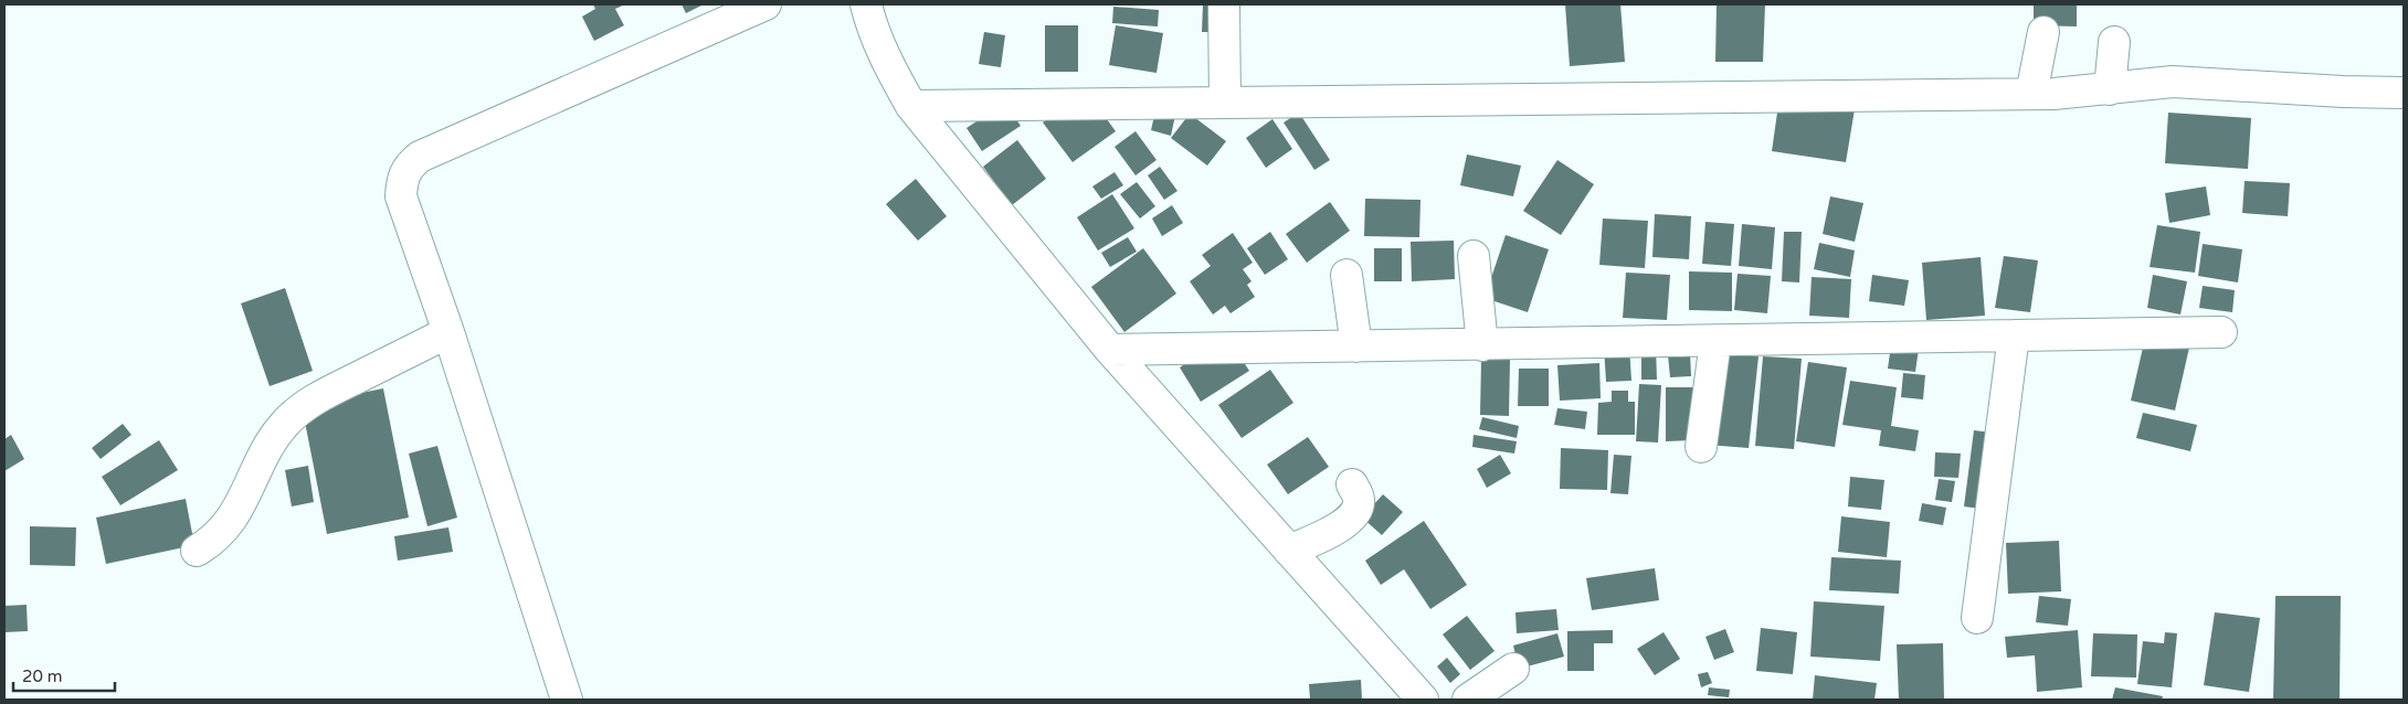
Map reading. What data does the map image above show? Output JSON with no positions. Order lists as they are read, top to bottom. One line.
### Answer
{"scale_bar":"20 m"}
